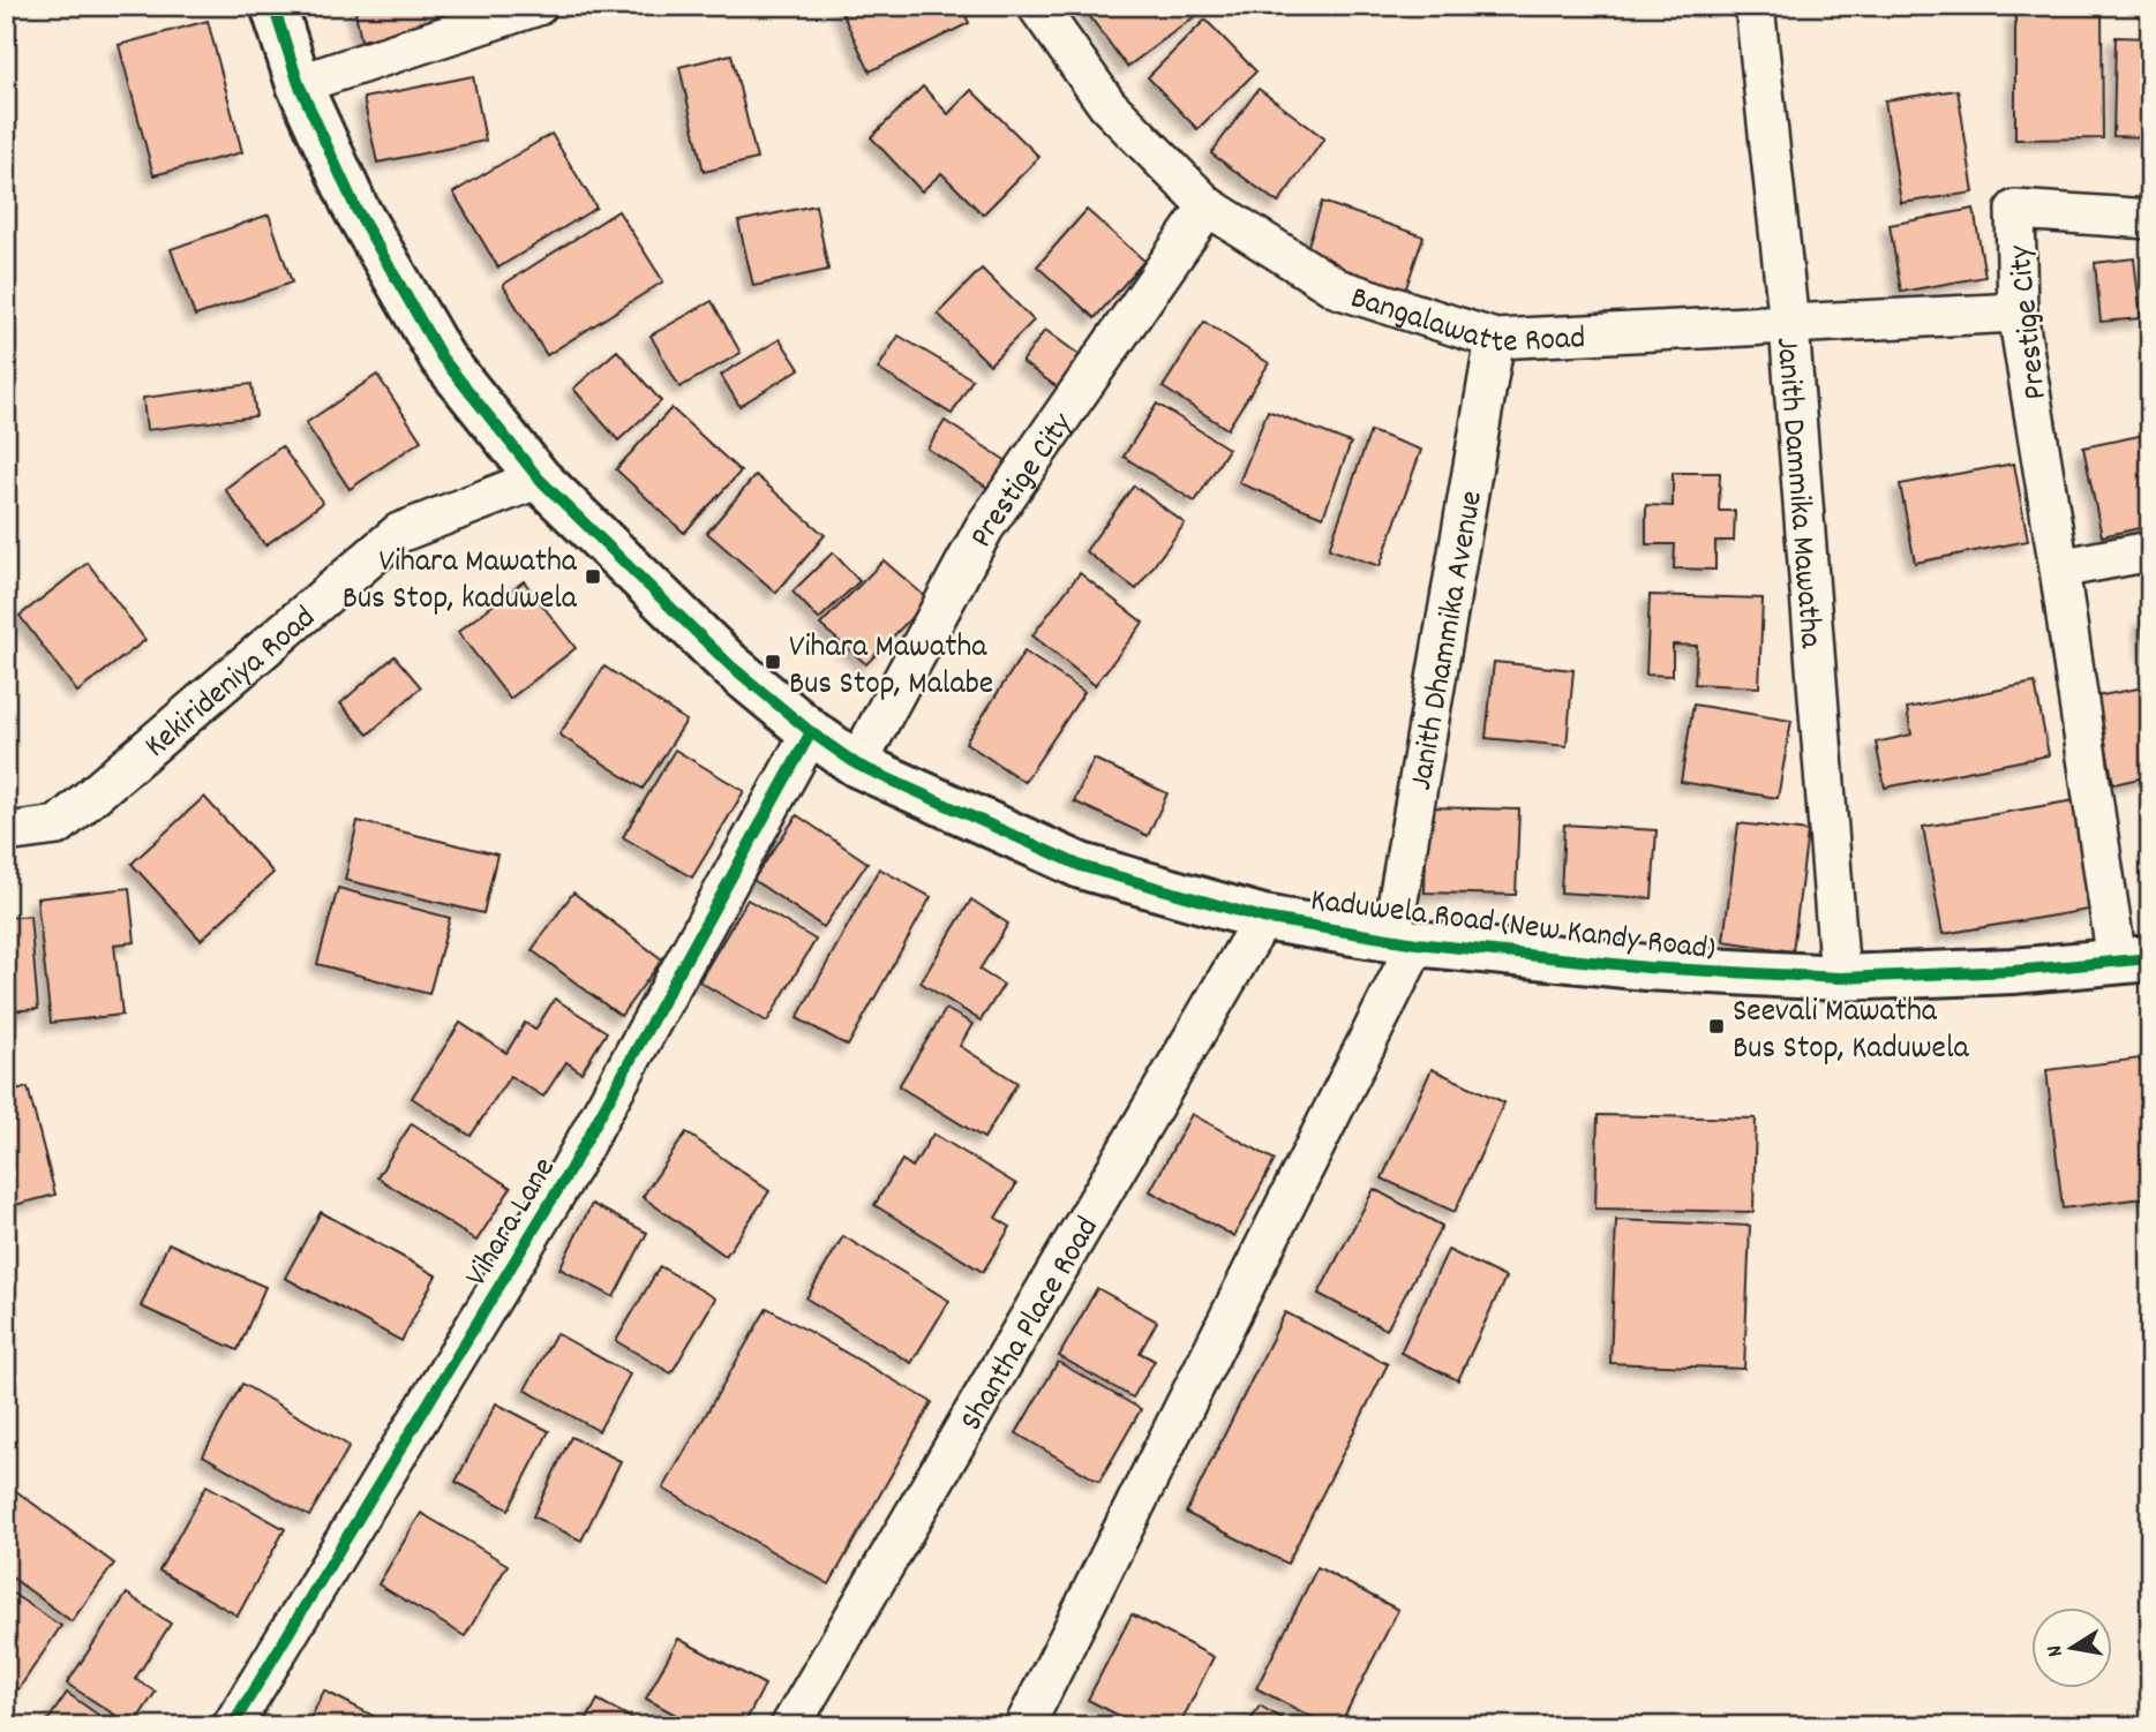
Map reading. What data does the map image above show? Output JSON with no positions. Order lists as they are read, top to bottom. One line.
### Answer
{"streets":{"main road":["Kaduwela Road (New Kandy Road)"],"street":["Bangalawatte Road","Prestige City","Janith Dammika Mawatha","Janith Dhammika Avenue","Kekirideniya Road","Vihara Lane","Shantha Place Road"]},"crossings":[["Bangalawatte Road","Prestige City"],["Bangalawatte Road","Janith Dammika Mawatha"],["Bangalawatte Road","Janith Dhammika Avenue"],["Prestige City","Kaduwela Road (New Kandy Road)"],["Janith Dammika Mawatha","Kaduwela Road (New Kandy Road)"],["Janith Dhammika Avenue","Kaduwela Road (New Kandy Road)"],["Kekirideniya Road","Kaduwela Road (New Kandy Road)"],["Kaduwela Road (New Kandy Road)","Vihara Lane"],["Kaduwela Road (New Kandy Road)","Shantha Place Road"]],"places":{"transit":["Vihara Mawatha Bus Stop, kaduwela","Vihara Mawatha Bus Stop, Malabe","Seevali Mawatha Bus Stop, Kaduwela"]},"north":"left"}
